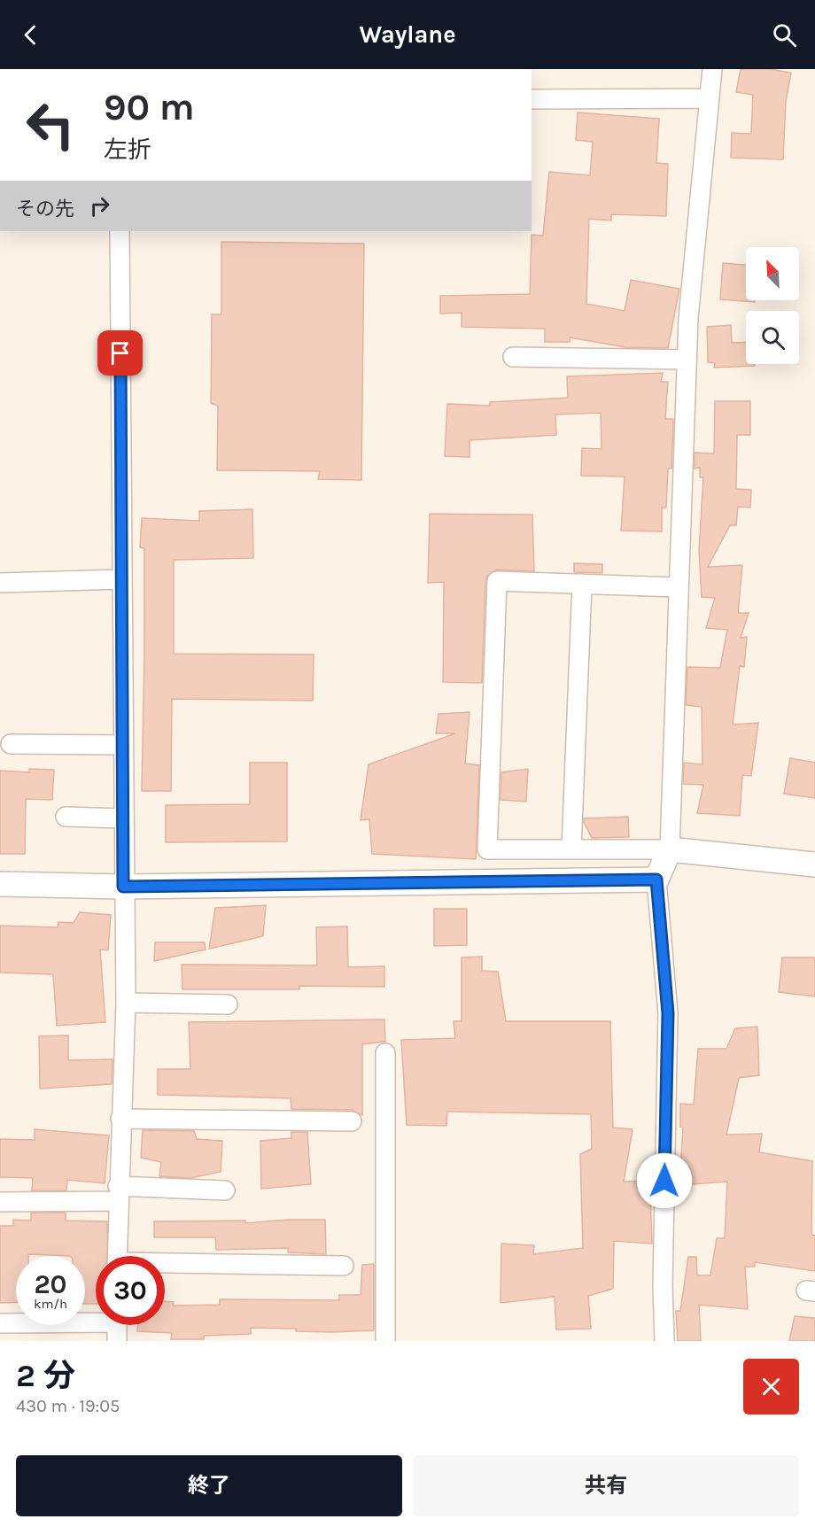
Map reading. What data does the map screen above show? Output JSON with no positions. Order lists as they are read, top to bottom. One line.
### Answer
{"north":"top left","page":{"header":"Waylane","turn":["90 m","左折"],"then":"その先","speed":"20 km/h","limit":"30","heading":["2 分","430 m · 19:05"],"buttons":["終了","共有"]}}
